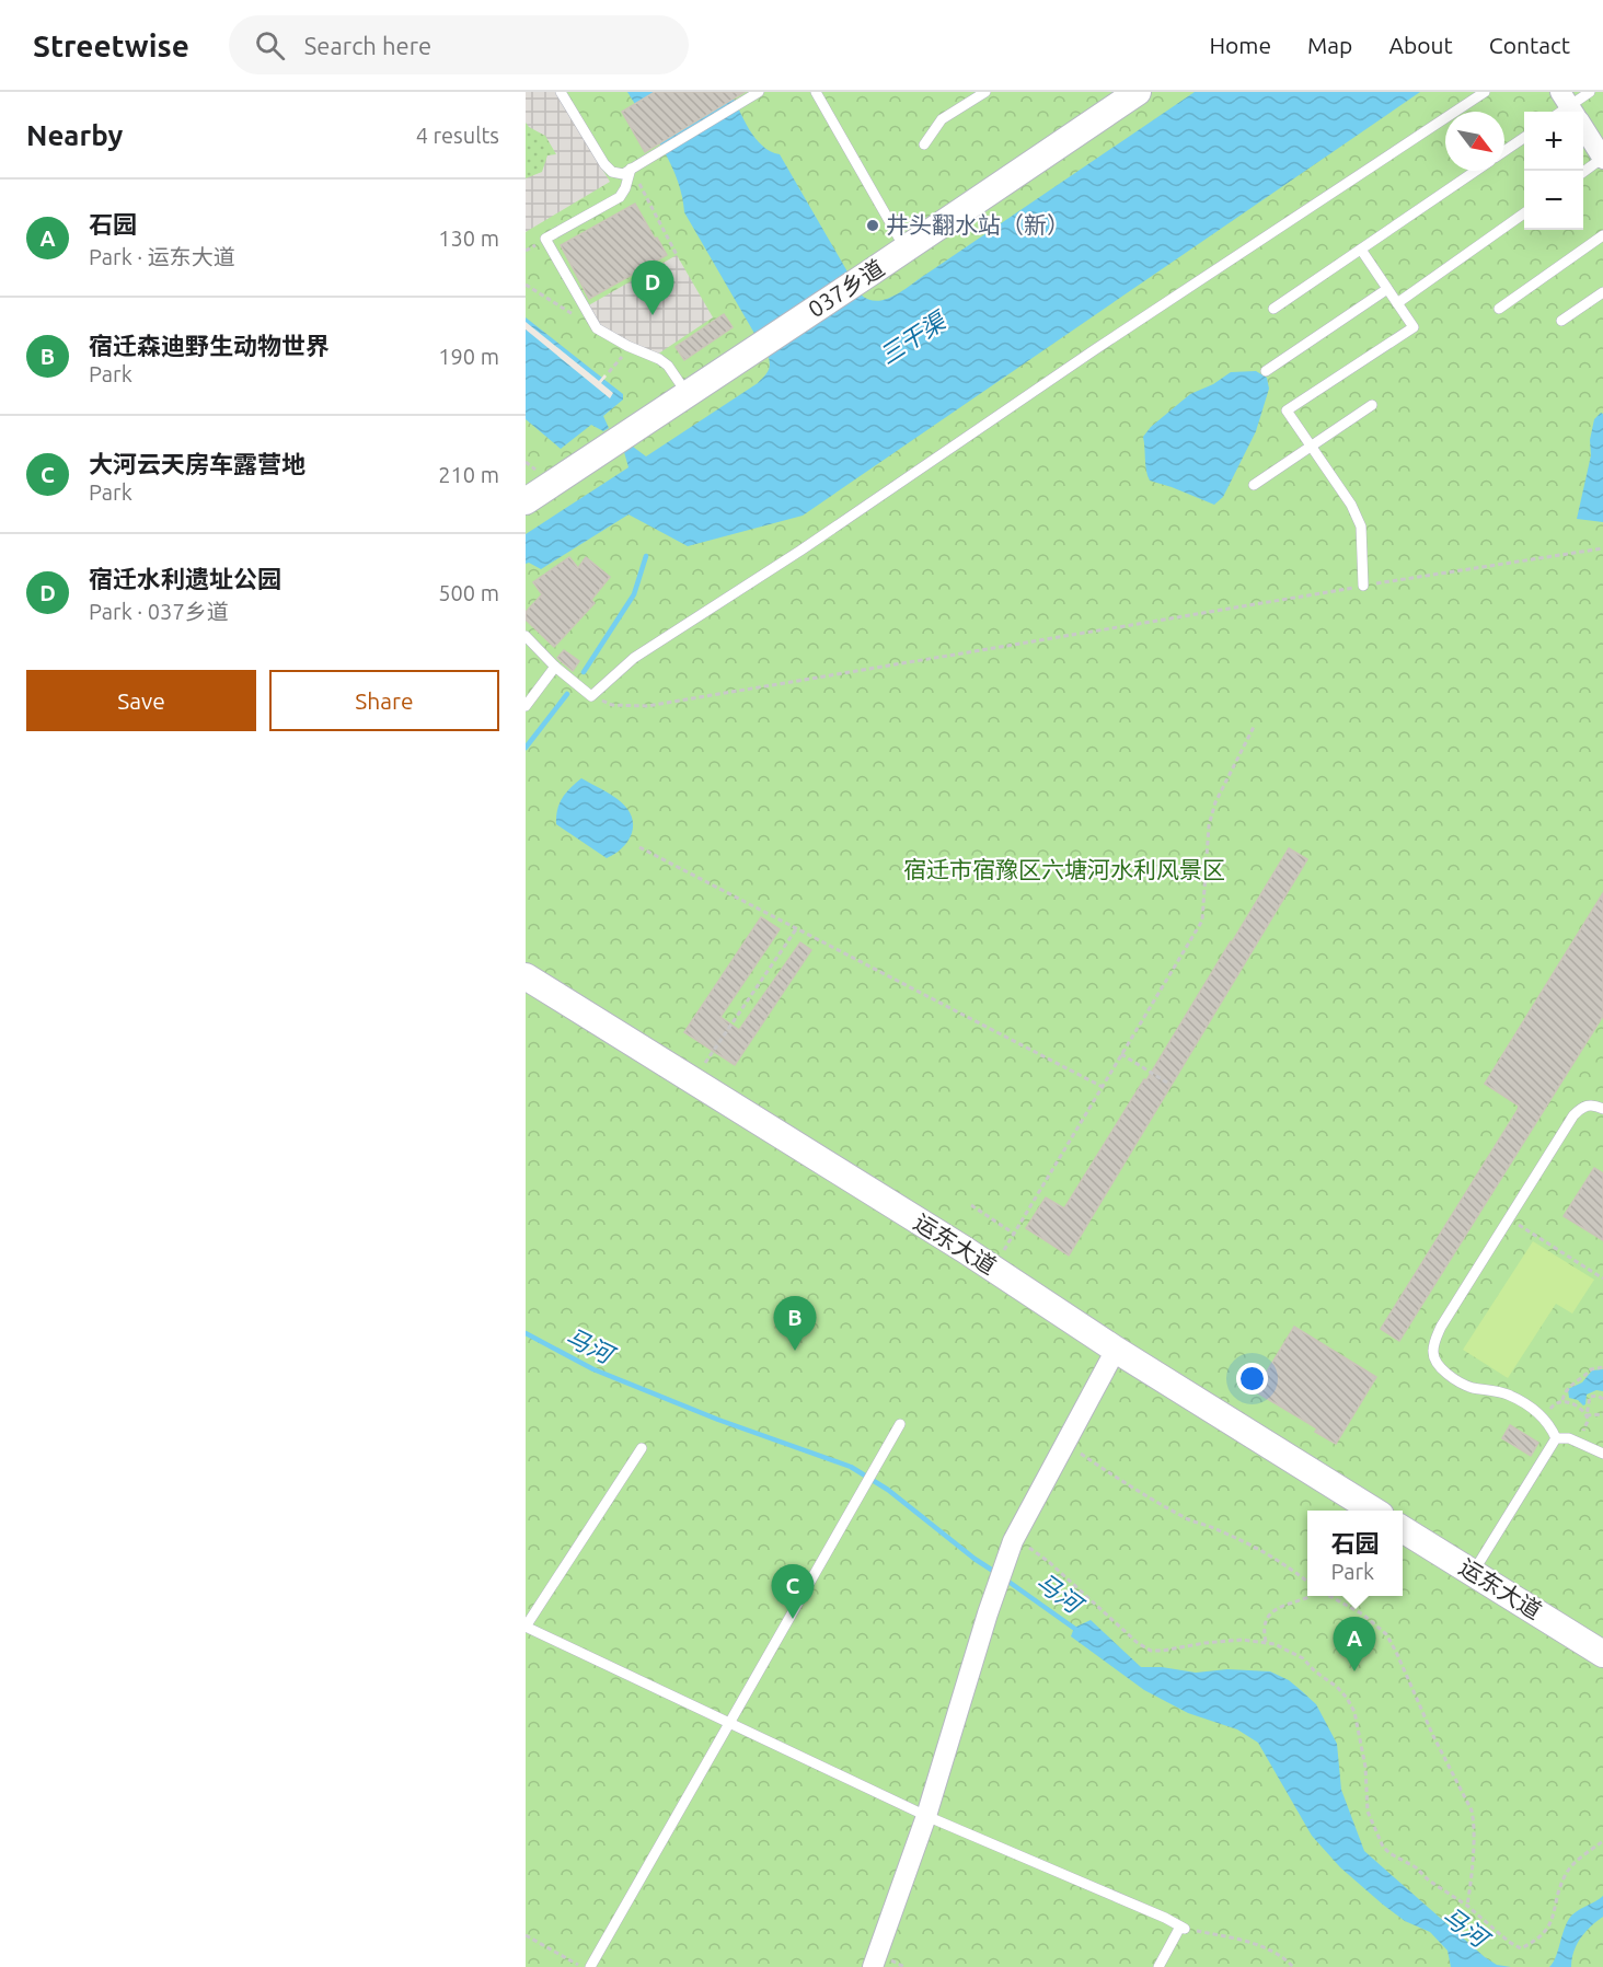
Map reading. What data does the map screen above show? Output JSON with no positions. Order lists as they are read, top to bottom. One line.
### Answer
{"streets":{"main road":["037乡道","运东大道"]},"water":["三干渠","马河"],"parks":["宿迁市宿豫区六塘河水利风景区"],"places":["井头翻水站（新）"],"north":"bottom right","page":{"header":"Streetwise","search":"Search here","nav":["Home","Map","About","Contact"],"heading":["Nearby","4 results"],"map_buttons":["+","−"],"list":[{"mark":"A","name":"石园","note":"Park · 运东大道","value":"130 m"},{"mark":"B","name":"宿迁森迪野生动物世界","note":"Park","value":"190 m"},{"mark":"C","name":"大河云天房车露营地","note":"Park","value":"210 m"},{"mark":"D","name":"宿迁水利遗址公园","note":"Park · 037乡道","value":"500 m"}],"pins":["D","B","C","A"],"buttons":["Save","Share"],"popup":["石园","Park"]}}
